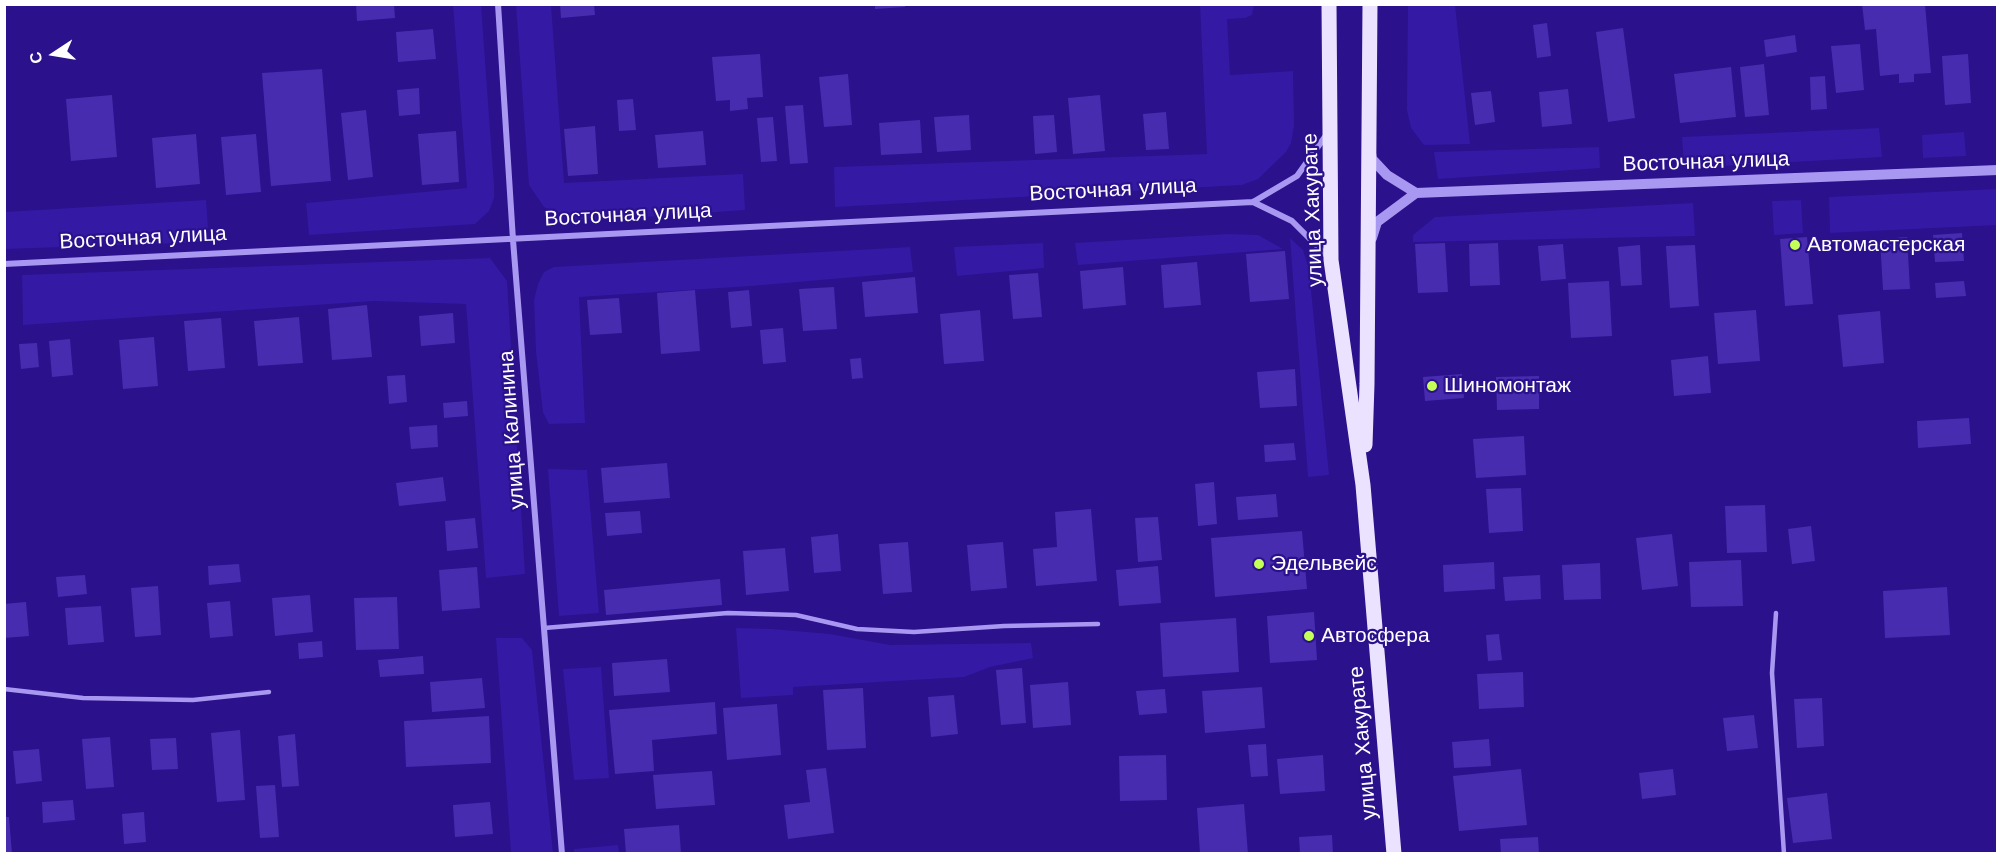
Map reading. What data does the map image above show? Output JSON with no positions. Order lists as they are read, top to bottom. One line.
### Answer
{"streets":{"main road":["улица Хакурате"],"street":["Восточная улица","улица Калинина"]},"crossings":[["Восточная улица","улица Калинина"]],"places":["Автомастерская","Шиномонтаж","Эдельвейс","Автосфера"],"north":"left"}
